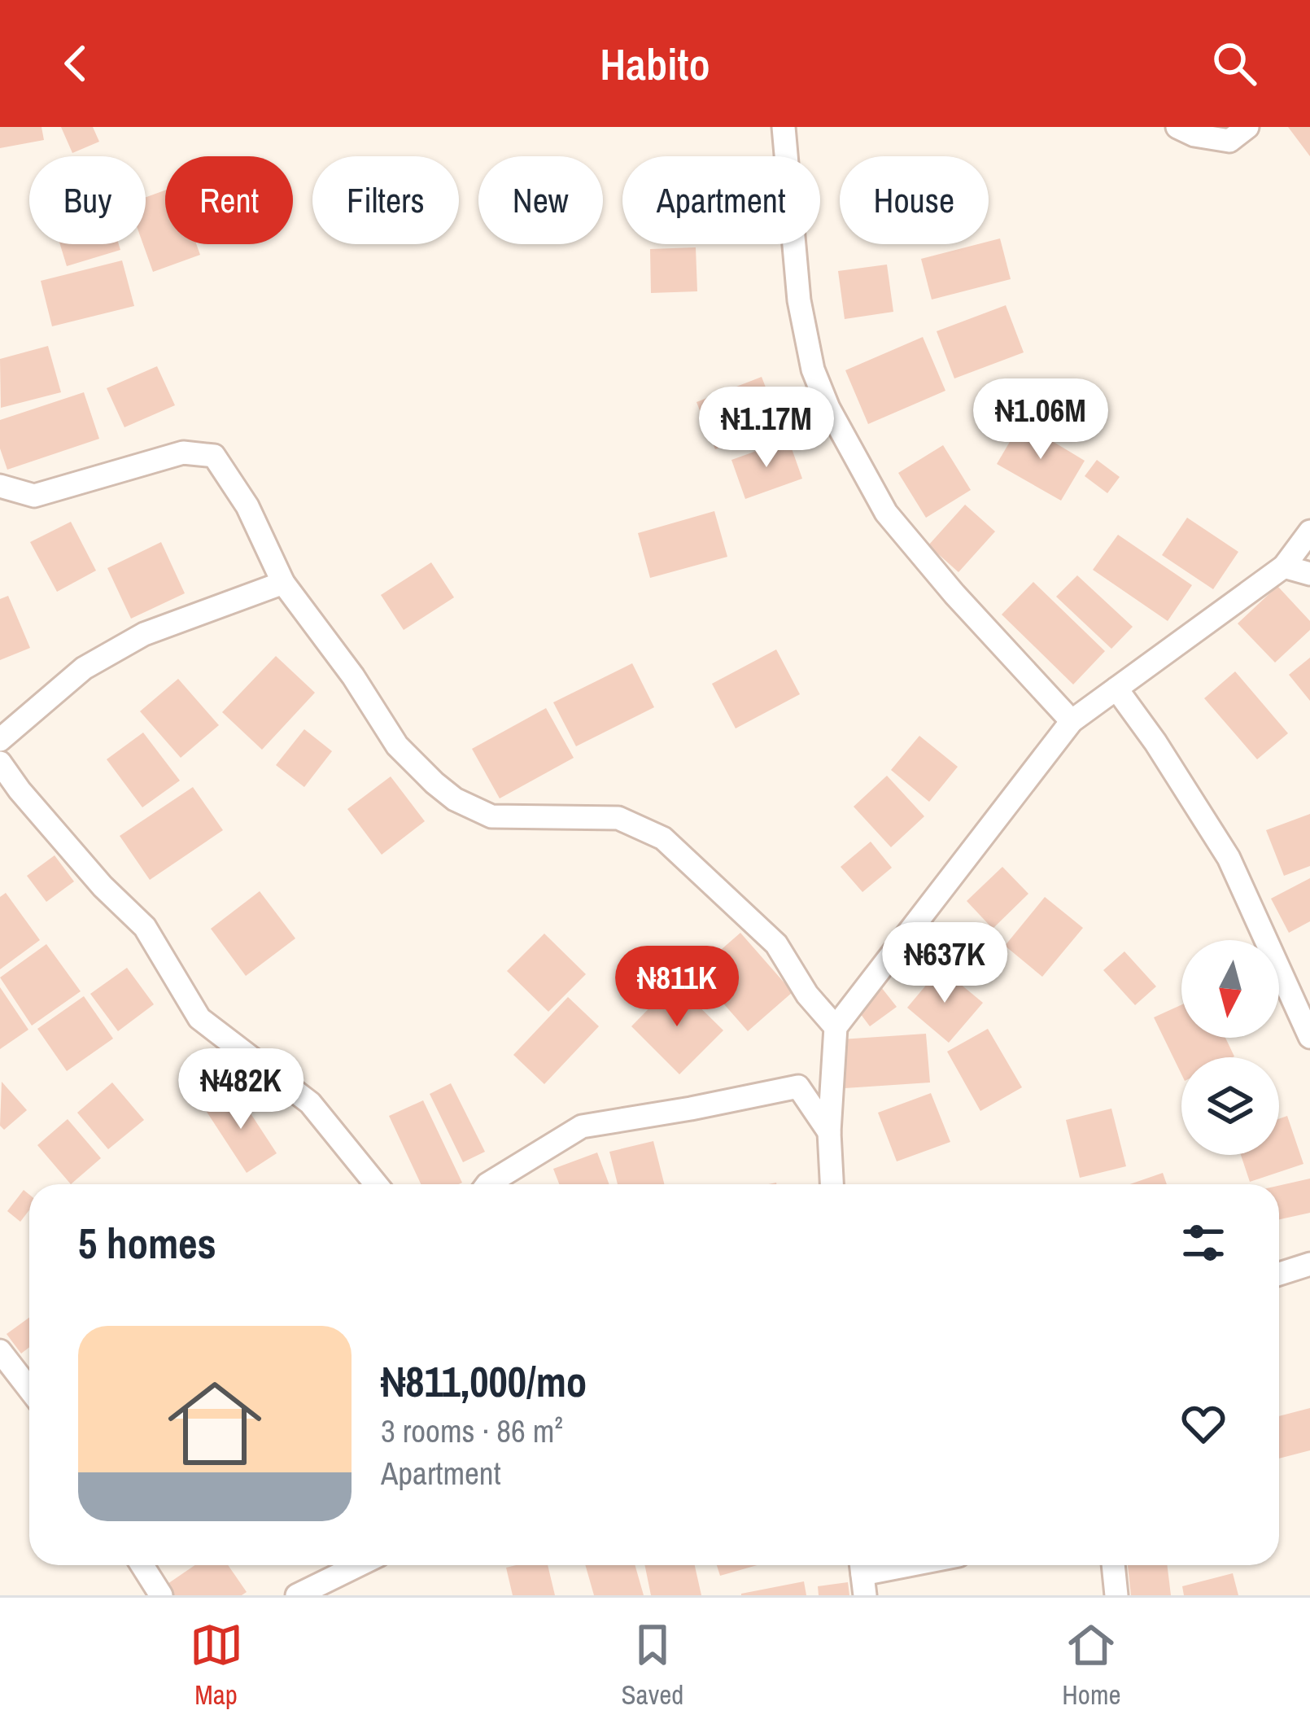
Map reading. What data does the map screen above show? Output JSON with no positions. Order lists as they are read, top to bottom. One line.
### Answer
{"north":"bottom","page":{"header":"Habito","chip":["Buy","Rent","Filters","New","Apartment","House"],"price":["₦1.06M","₦1.17M","₦637K","₦811K","₦482K"],"heading":"5 homes","list":[{"name":"₦811,000/mo","note":"3 rooms · 86 m² · Apartment"}],"tabs":["Map","Saved","Home"]}}
